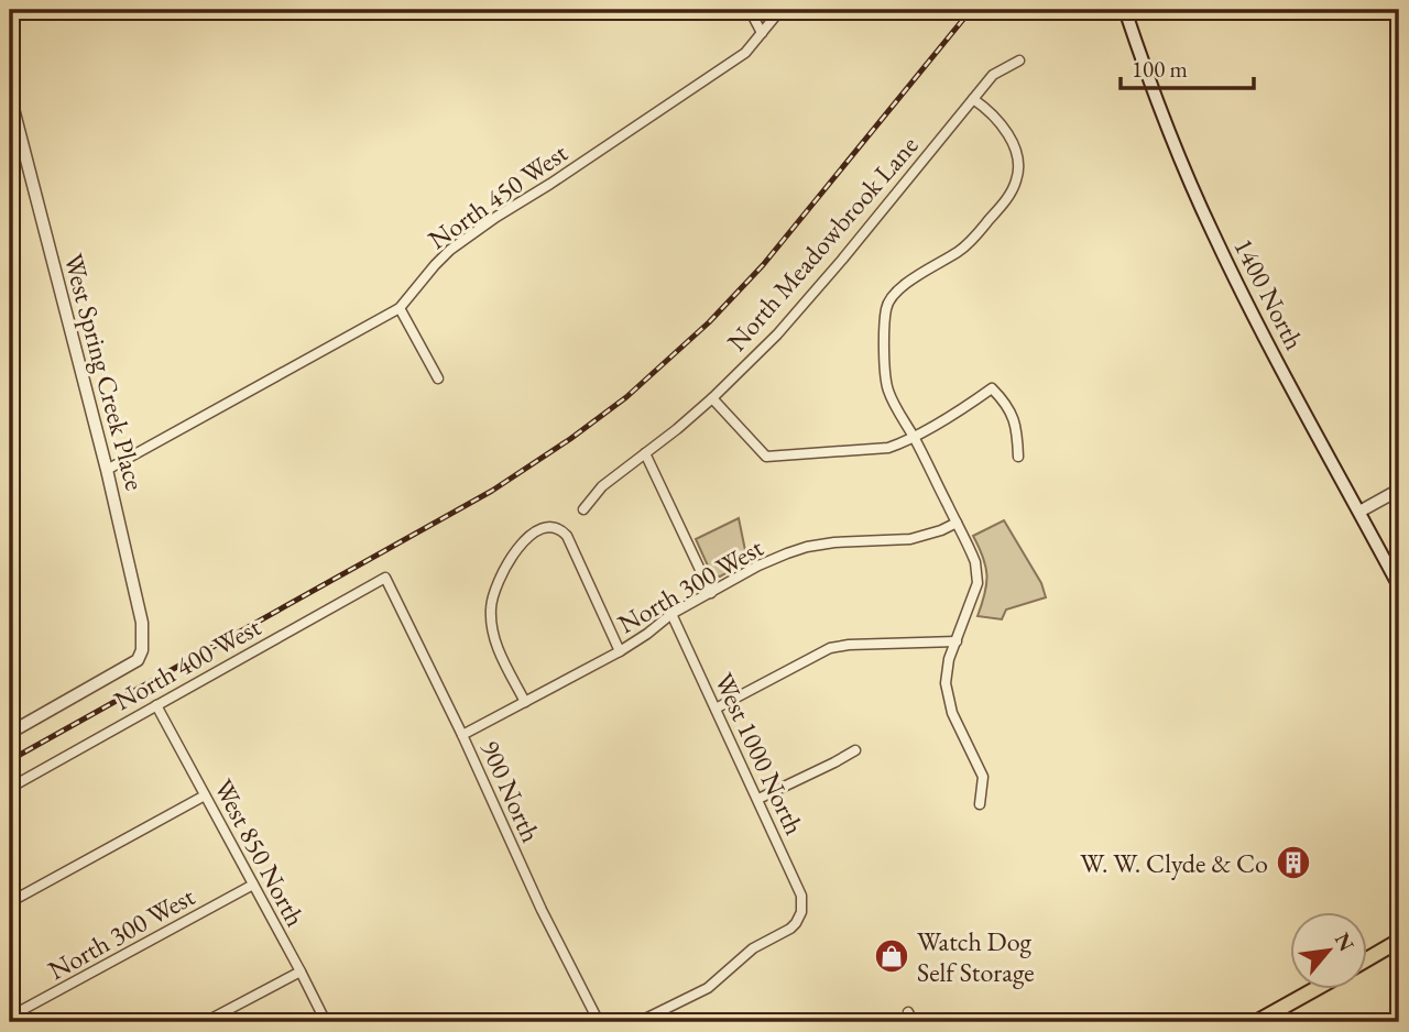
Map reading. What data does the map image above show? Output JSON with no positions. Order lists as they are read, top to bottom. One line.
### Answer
{"streets":{"main road":["1400 North"],"street":["North 450 West","North Meadowbrook Lane","West Spring Creek Place","North 300 West","North 400 West","West 1000 North","900 North","West 850 North"]},"crossings":[["North 450 West","West Spring Creek Place"],["North 300 West","West 1000 North"],["North 300 West","900 North"],["North 300 West","West 850 North"],["North 400 West","900 North"],["North 400 West","West 850 North"]],"places":{"building":["W. W. Clyde & Co"],"shop":["Watch Dog Self Storage"]},"scale_bar":"100 m","north":"top right"}
